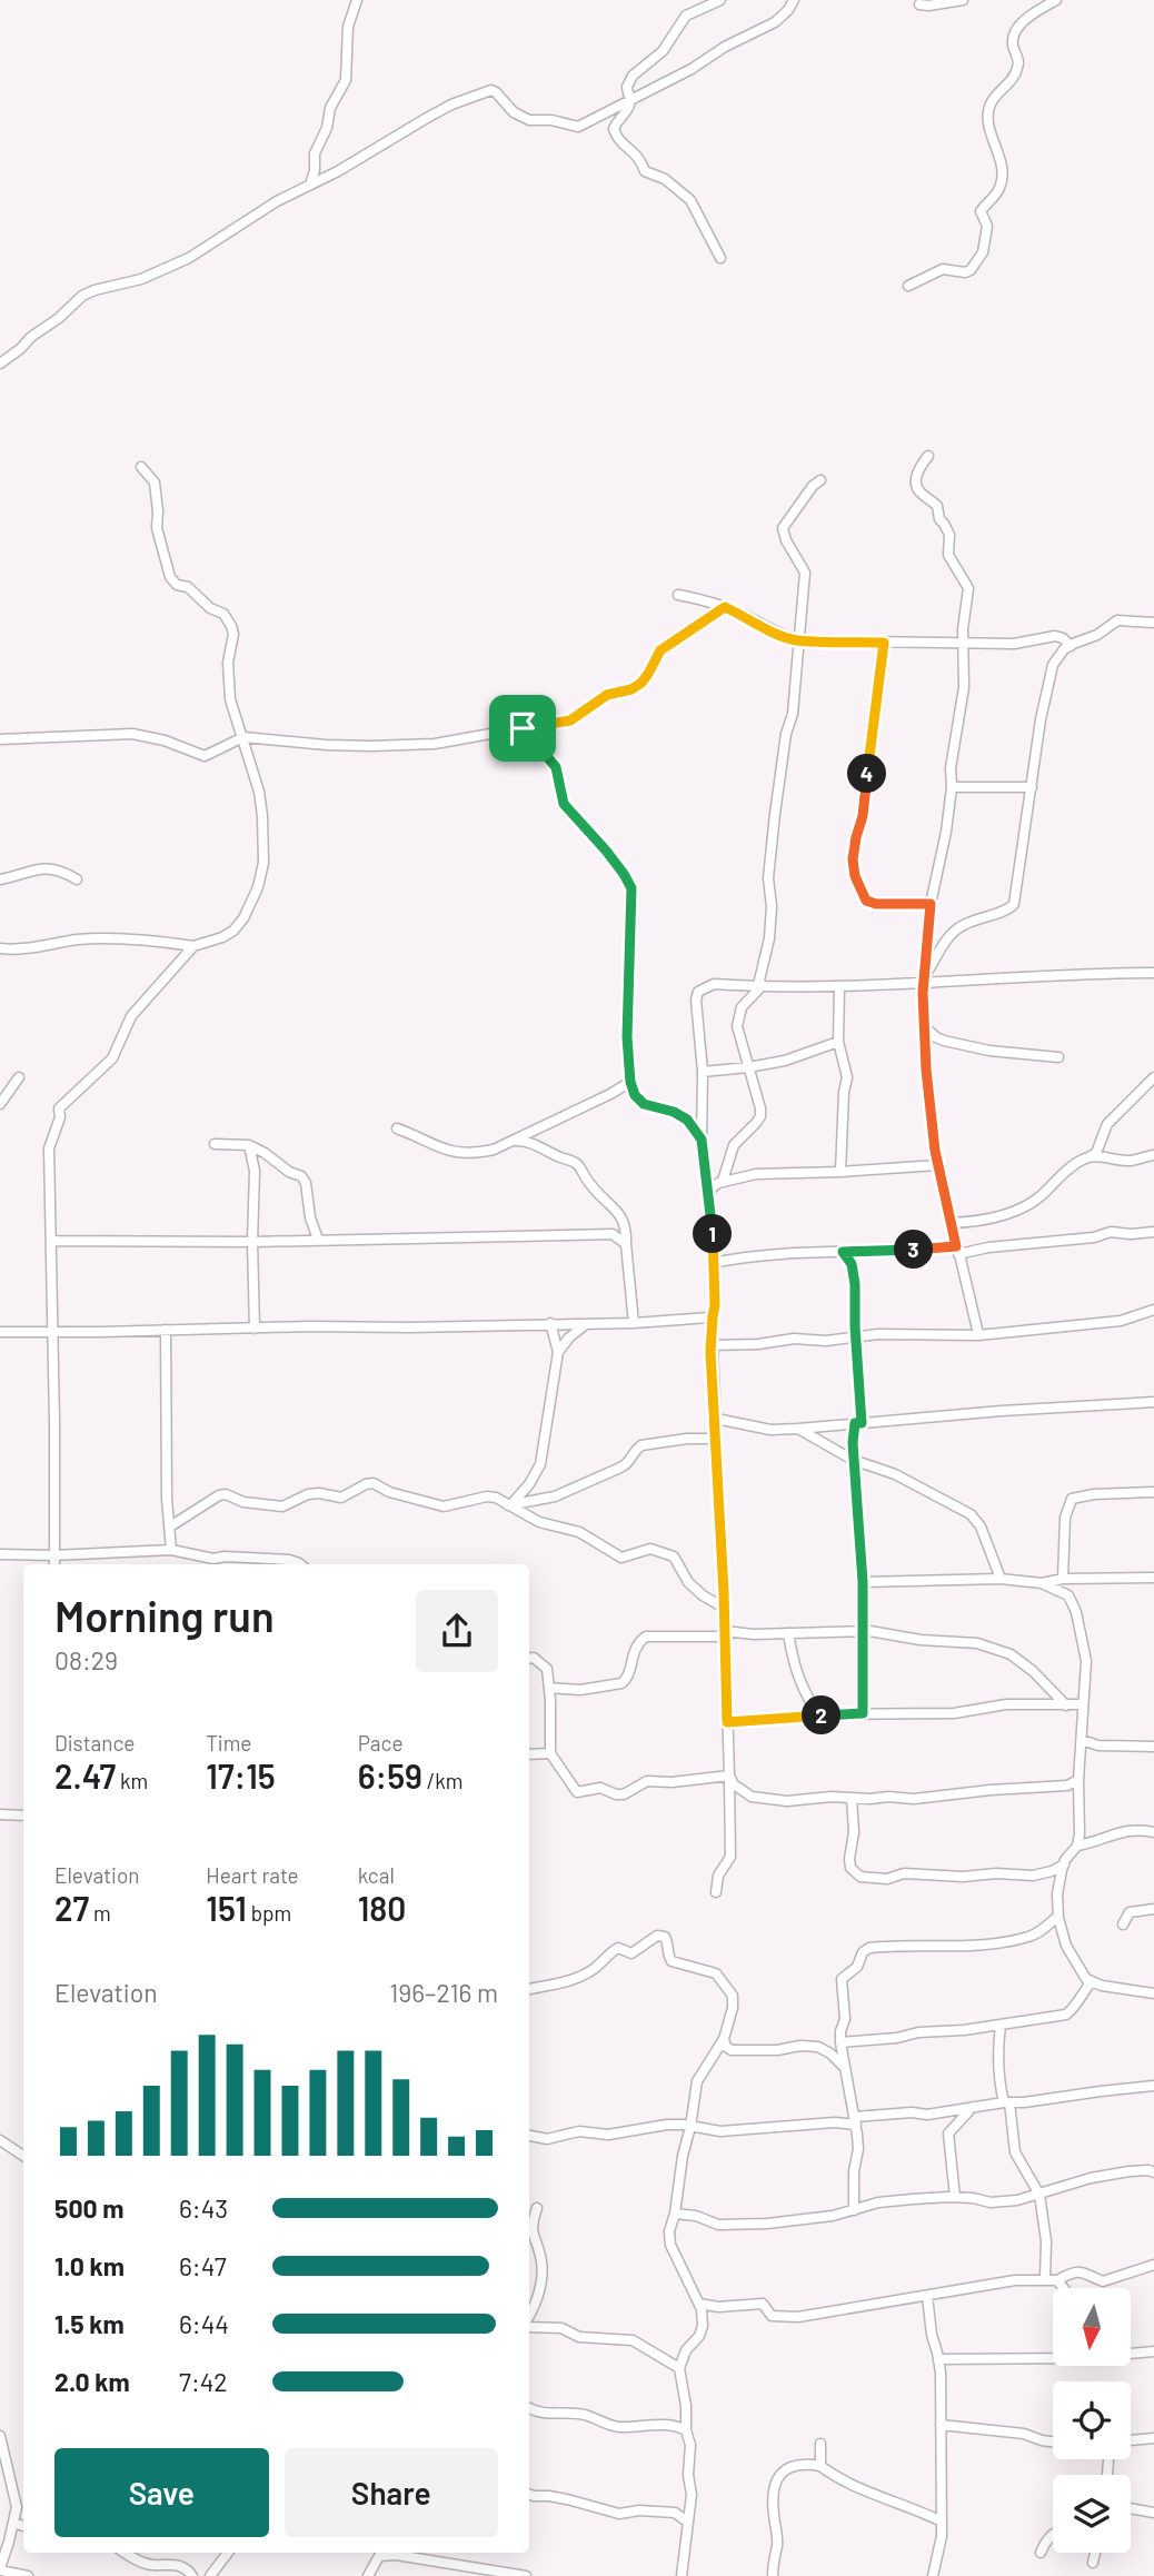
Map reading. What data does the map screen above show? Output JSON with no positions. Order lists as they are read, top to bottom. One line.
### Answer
{"north":"bottom","page":{"pins":["4","1","3","2"],"heading":["Morning run","08:29"],"stats":[["Distance","2.47 km"],["Time","17:15"],["Pace","6:59 /km"],["Elevation","27 m"],["Heart rate","151 bpm"],["kcal","180"]],"chart":["Elevation","196–216 m"],"list":[{"name":"500 m","note":"6:43"},{"name":"1.0 km","note":"6:47"},{"name":"1.5 km","note":"6:44"},{"name":"2.0 km","note":"7:42"}],"buttons":["Save","Share"]}}
